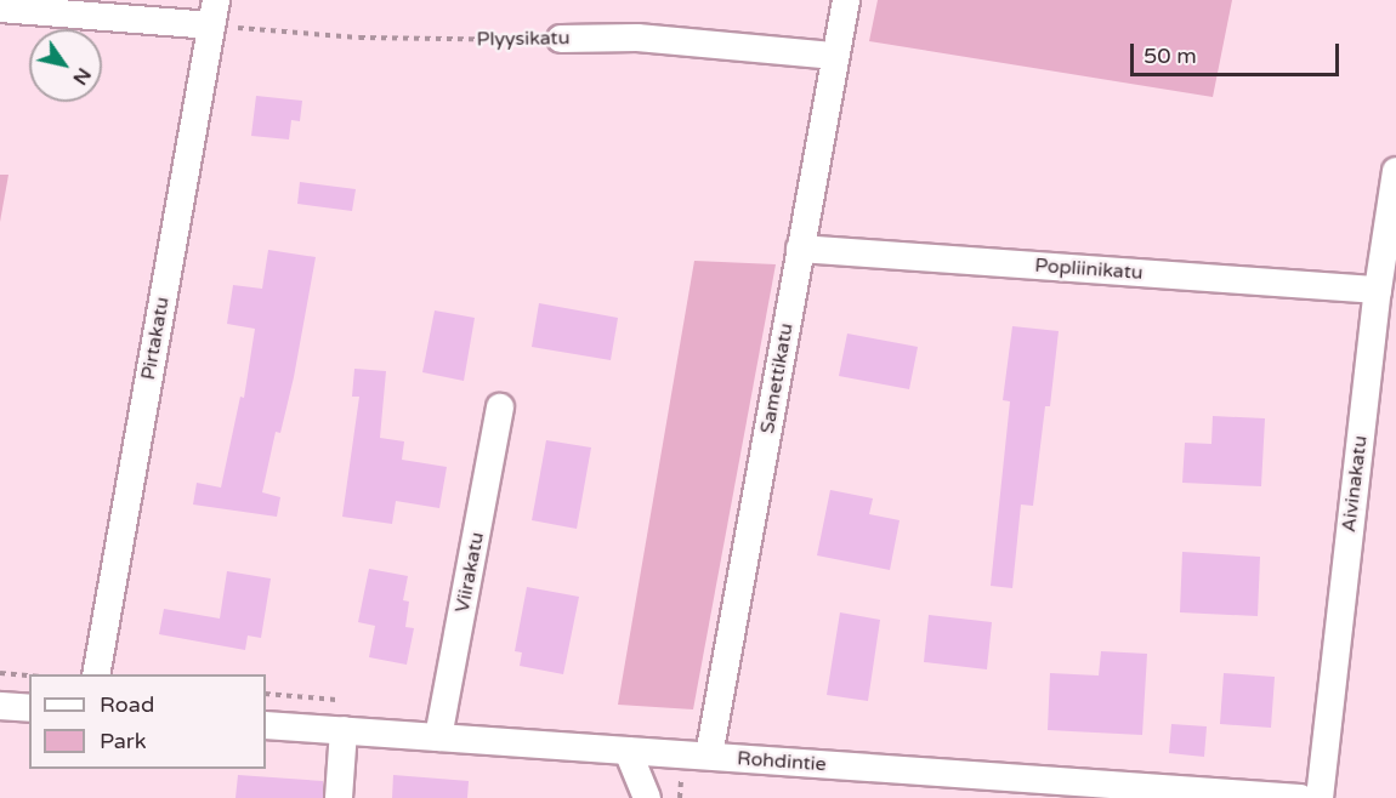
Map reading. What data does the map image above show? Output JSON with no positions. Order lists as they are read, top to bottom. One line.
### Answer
{"streets":{"street":["Plyysikatu","Popliinikatu","Pirtakatu","Samettikatu","Aivinakatu","Viirakatu","Rohdintie"]},"crossings":[["Plyysikatu","Pirtakatu"],["Plyysikatu","Samettikatu"],["Popliinikatu","Samettikatu"],["Popliinikatu","Aivinakatu"],["Samettikatu","Rohdintie"],["Viirakatu","Rohdintie"]],"legend":["Road","Park"],"scale_bar":"50 m","north":"bottom right"}
